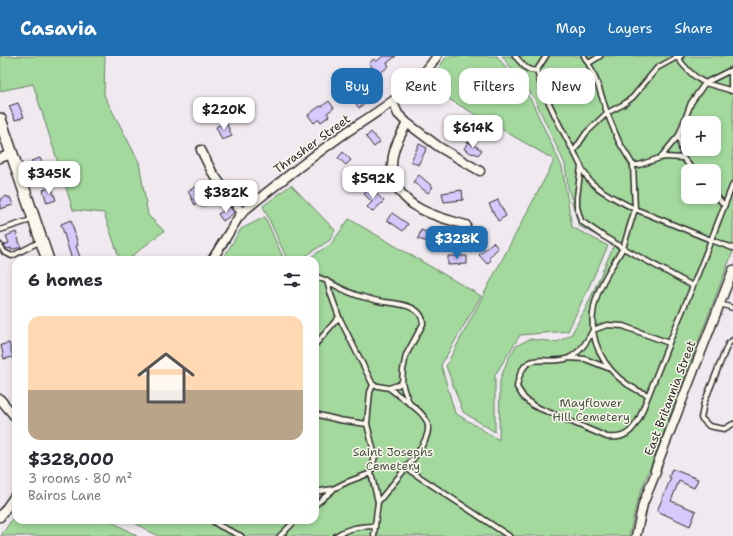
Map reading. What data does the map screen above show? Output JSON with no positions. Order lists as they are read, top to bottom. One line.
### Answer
{"streets":{"street":["Thrasher Street","East Britannia Street"]},"parks":["Mayflower Hill Cemetery","Saint Josephs Cemetery"],"page":{"header":"Casavia","nav":["Map","Layers","Share"],"chip":["Buy","Rent","Filters","New"],"price":["$220K","$614K","$345K","$592K","$382K","$328K"],"map_buttons":["+","−"],"heading":"6 homes","list":[{"name":"$328,000","note":"3 rooms · 80 m² · Bairos Lane"}]}}
